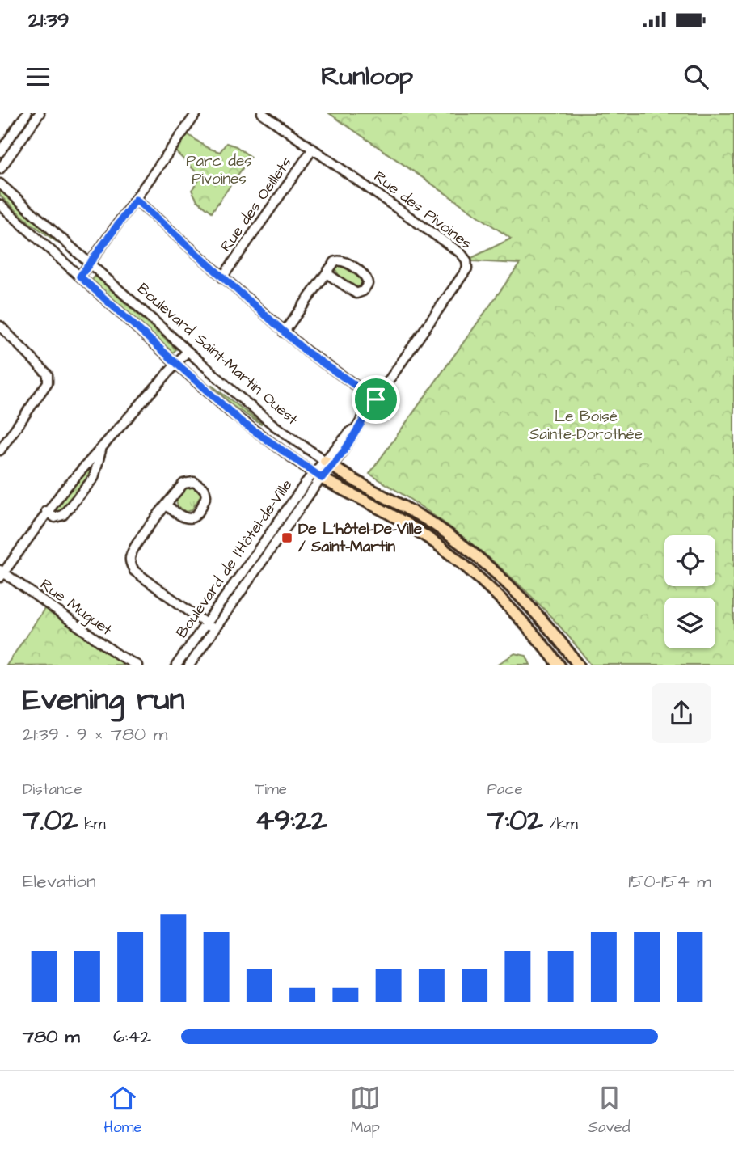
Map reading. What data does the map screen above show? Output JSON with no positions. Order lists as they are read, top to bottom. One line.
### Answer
{"streets":{"main road":["Boulevard Saint-Martin Ouest"],"street":["Rue des Oeillets","Rue des Pivoines","Boulevard de l'Hôtel-de-Ville","Rue Muguet"]},"crossings":[["Rue des Oeillets","Rue des Pivoines"],["Rue des Pivoines","Boulevard de l'Hôtel-de-Ville"],["Boulevard Saint-Martin Ouest","Boulevard de l'Hôtel-de-Ville"]],"parks":["Parc des Pivoines","Le Boisé Sainte-Dorothée"],"places":{"transit":["De L'hôtel-De-Ville / Saint-Martin"]},"page":{"status":"21:39","header":"Runloop","heading":["Evening run","21:39 · 9 × 780 m"],"stats":[["Distance","7.02 km"],["Time","49:22"],["Pace","7:02 /km"]],"chart":["Elevation","150–154 m"],"list":[{"name":"780 m","note":"6:42"}],"tabs":["Home","Map","Saved"]}}
